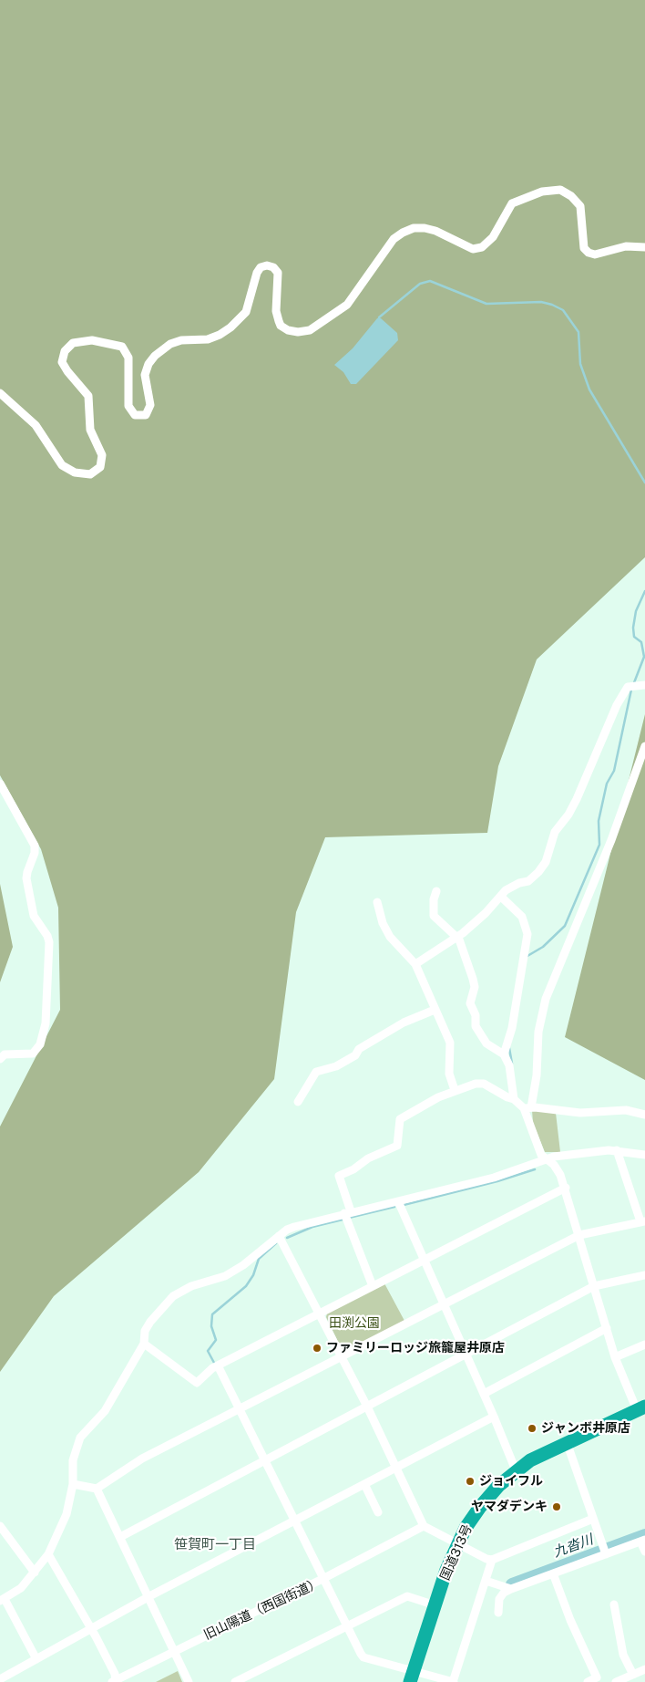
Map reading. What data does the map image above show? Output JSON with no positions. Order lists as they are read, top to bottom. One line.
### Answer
{"streets":{"highway":["国道313号"],"street":["旧山陽道（西国街道）"]},"crossings":[["国道313号","旧山陽道（西国街道）"]],"districts":["笹賀町一丁目"],"water":["九沓川"],"parks":["田渕公園"],"places":["ファミリーロッジ旅籠屋井原店","ジャンボ井原店","ジョイフル","ヤマダデンキ"]}
